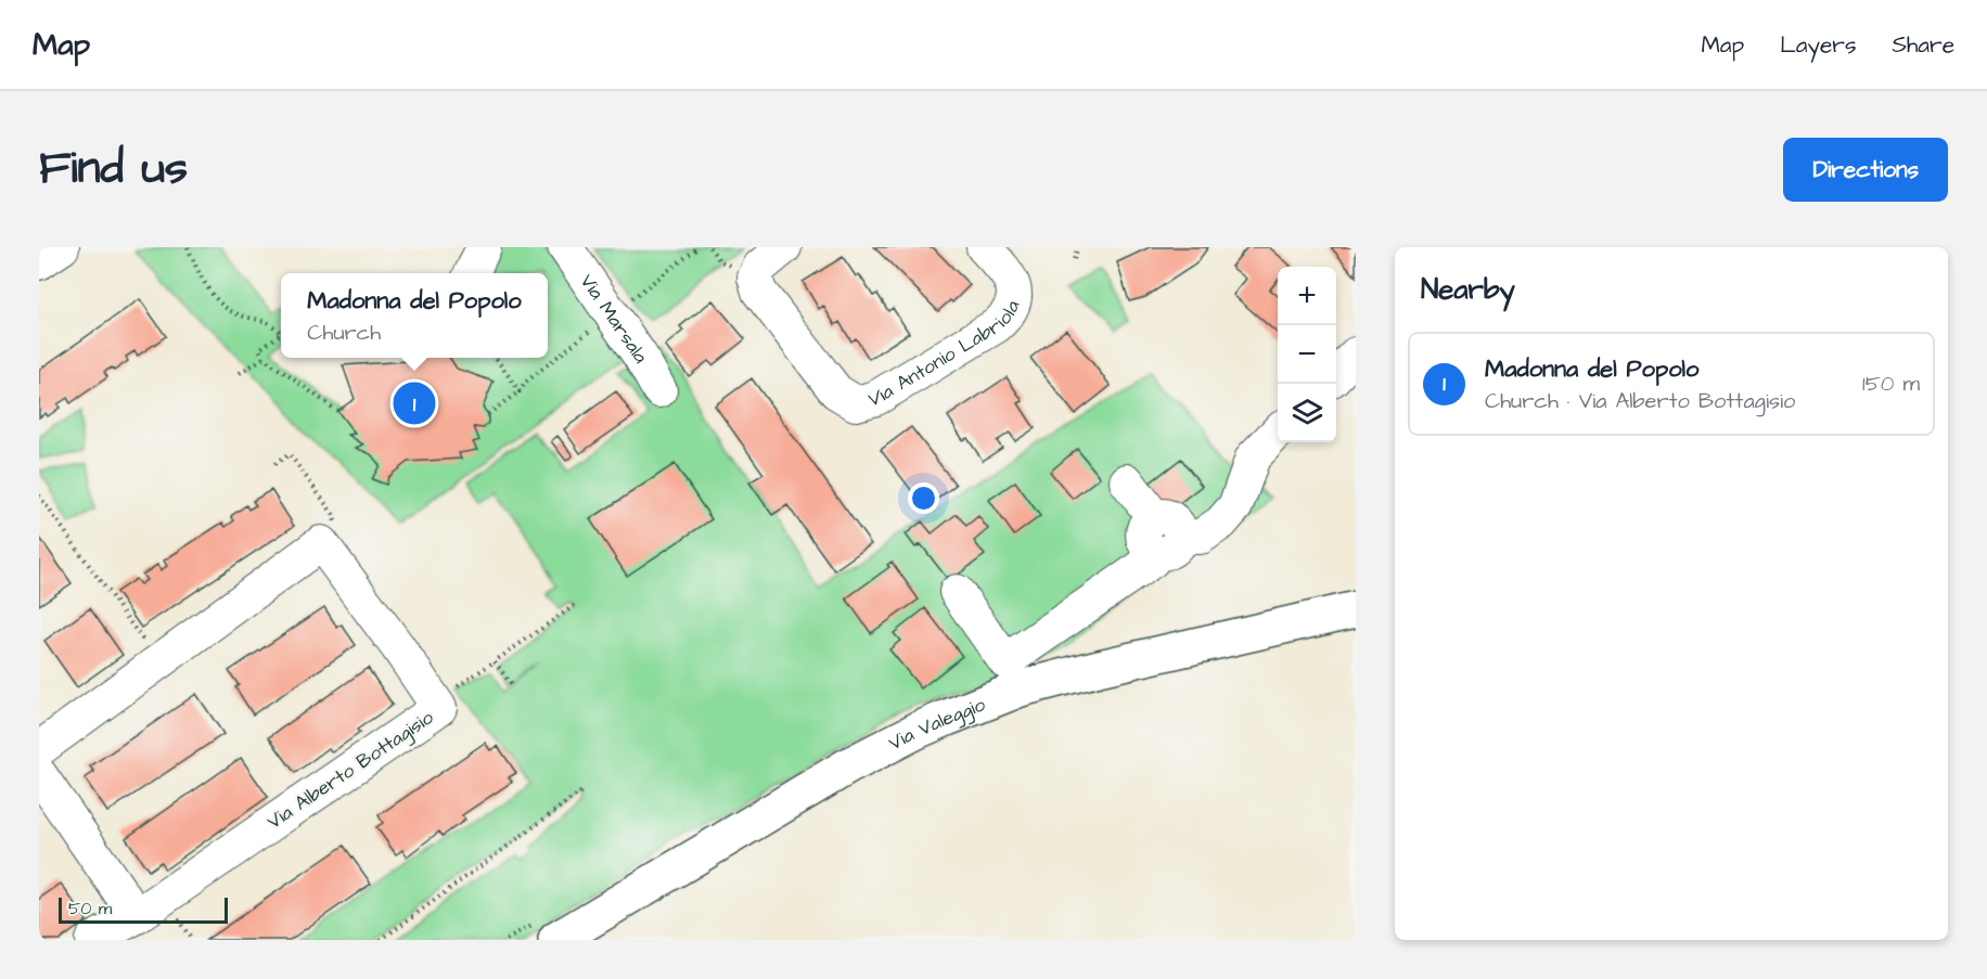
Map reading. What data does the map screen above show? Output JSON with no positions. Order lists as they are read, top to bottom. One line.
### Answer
{"streets":{"main road":["Via Valeggio"],"street":["Via Marsala","Via Antonio Labriola","Via Alberto Bottagisio"]},"scale_bar":"50 m","page":{"header":"Map","nav":["Map","Layers","Share"],"title":"Find us","buttons":"Directions","heading":"Nearby","map_buttons":["+","−"],"popup":["Madonna del Popolo","Church"],"list":[{"mark":"1","name":"Madonna del Popolo","note":"Church · Via Alberto Bottagisio","value":"150 m"}],"pins":"1","scale":"50 m"}}
